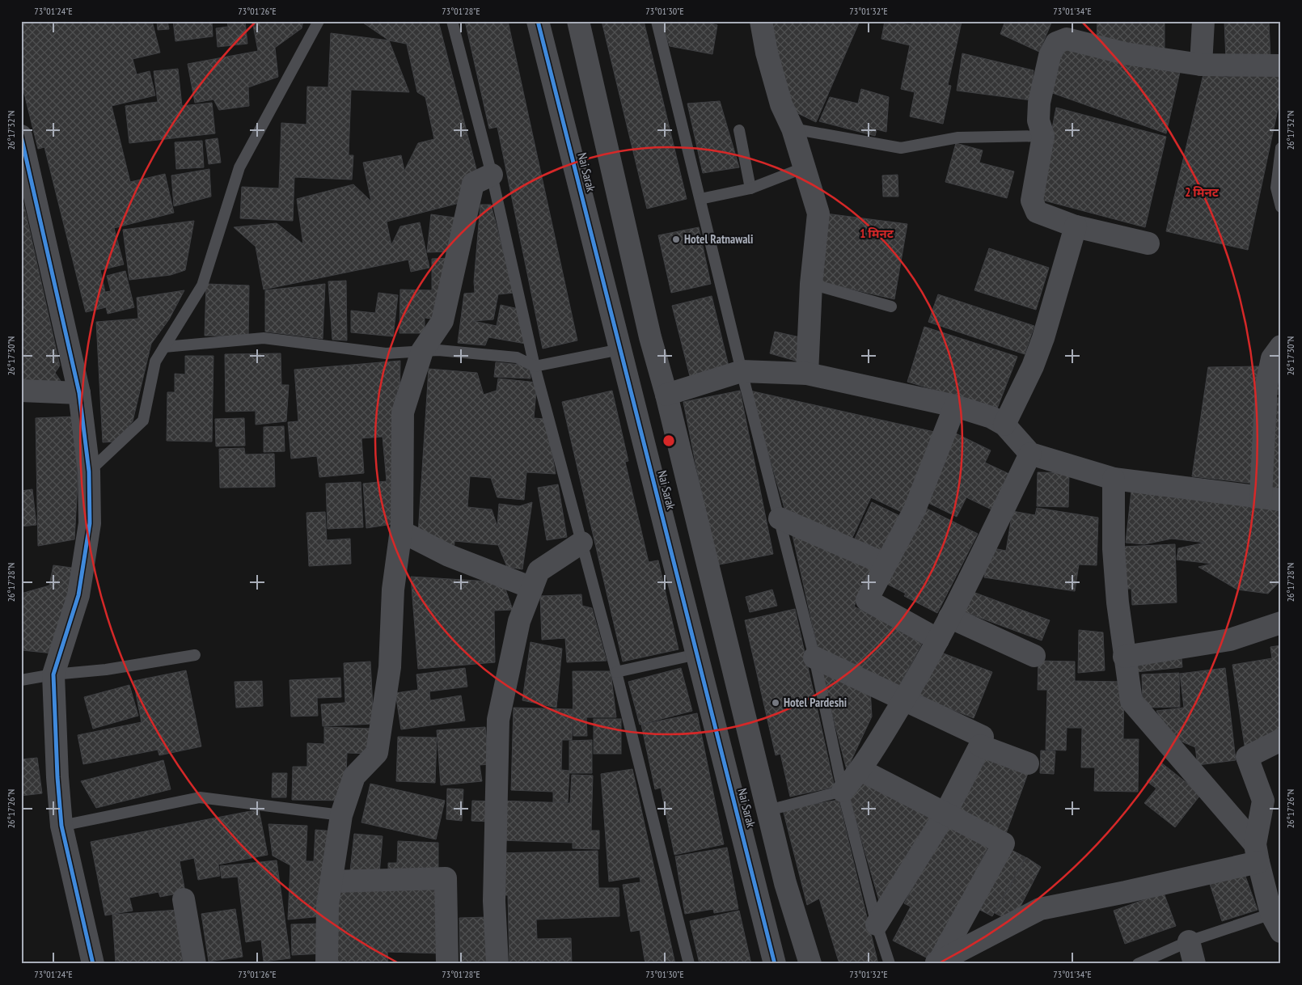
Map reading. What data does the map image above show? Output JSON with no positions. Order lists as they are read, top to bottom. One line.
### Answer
{"streets":{"street":["Nai Sarak"]},"places":["Hotel Ratnawali","Hotel Pardeshi"],"coordinates":["73°01'24\"E","73°01'26\"E","73°01'28\"E","73°01'30\"E","73°01'32\"E","73°01'34\"E","26°17'32\"N","26°17'30\"N","26°17'28\"N","26°17'26\"N"],"rings":["2 मिनट","1 मिनट"]}
